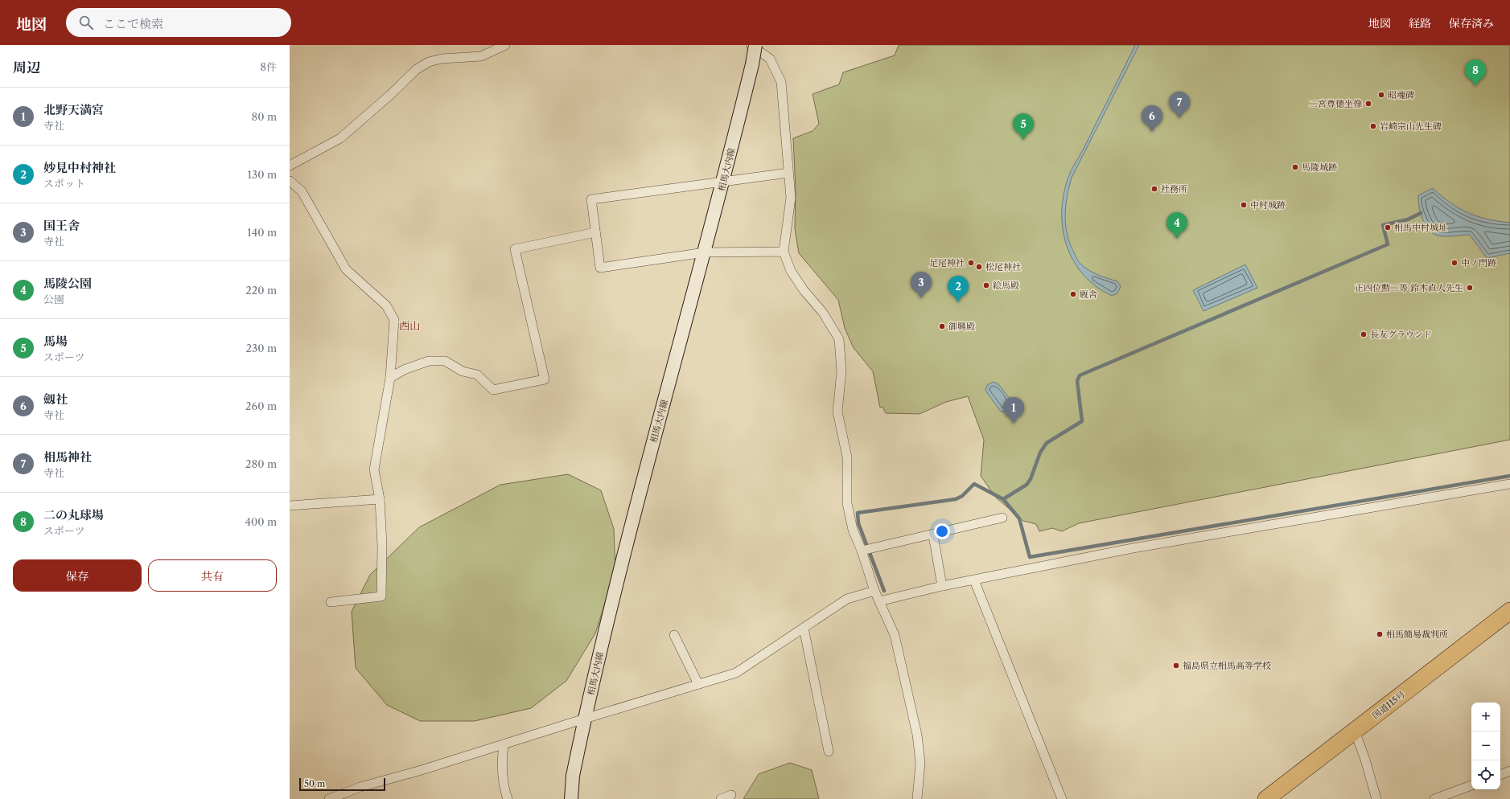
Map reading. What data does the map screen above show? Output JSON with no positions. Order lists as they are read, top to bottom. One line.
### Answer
{"streets":{"highway":["国道115号"],"main road":["相馬大内線"]},"districts":["西山"],"places":["昭魂碑","二宮尊徳坐像","岩崎宗山先生碑","馬陵城跡","社務所","中村城跡","相馬中村城址","足尾神社","中ノ門跡","松尾神社","絵馬殿","正四位勲二等 鈴木直人先生","厩舎","御興殿","長友グラウンド","相馬簡易裁判所","福島県立相馬高等学校"],"scale_bar":"50 m","page":{"header":"地図","search":"ここで検索","nav":["地図","経路","保存済み"],"heading":["周辺","8件"],"pins":["8","7","6","5","4","3","2","1"],"list":[{"mark":"1","name":"北野天満宮","note":"寺社","value":"80 m"},{"mark":"2","name":"妙見中村神社","note":"スポット","value":"130 m"},{"mark":"3","name":"国王舎","note":"寺社","value":"140 m"},{"mark":"4","name":"馬陵公園","note":"公園","value":"220 m"},{"mark":"5","name":"馬場","note":"スポーツ","value":"230 m"},{"mark":"6","name":"劔社","note":"寺社","value":"260 m"},{"mark":"7","name":"相馬神社","note":"寺社","value":"280 m"},{"mark":"8","name":"二の丸球場","note":"スポーツ","value":"400 m"}],"buttons":["保存","共有"],"map_buttons":["+","−"],"scale":"50 m"}}
